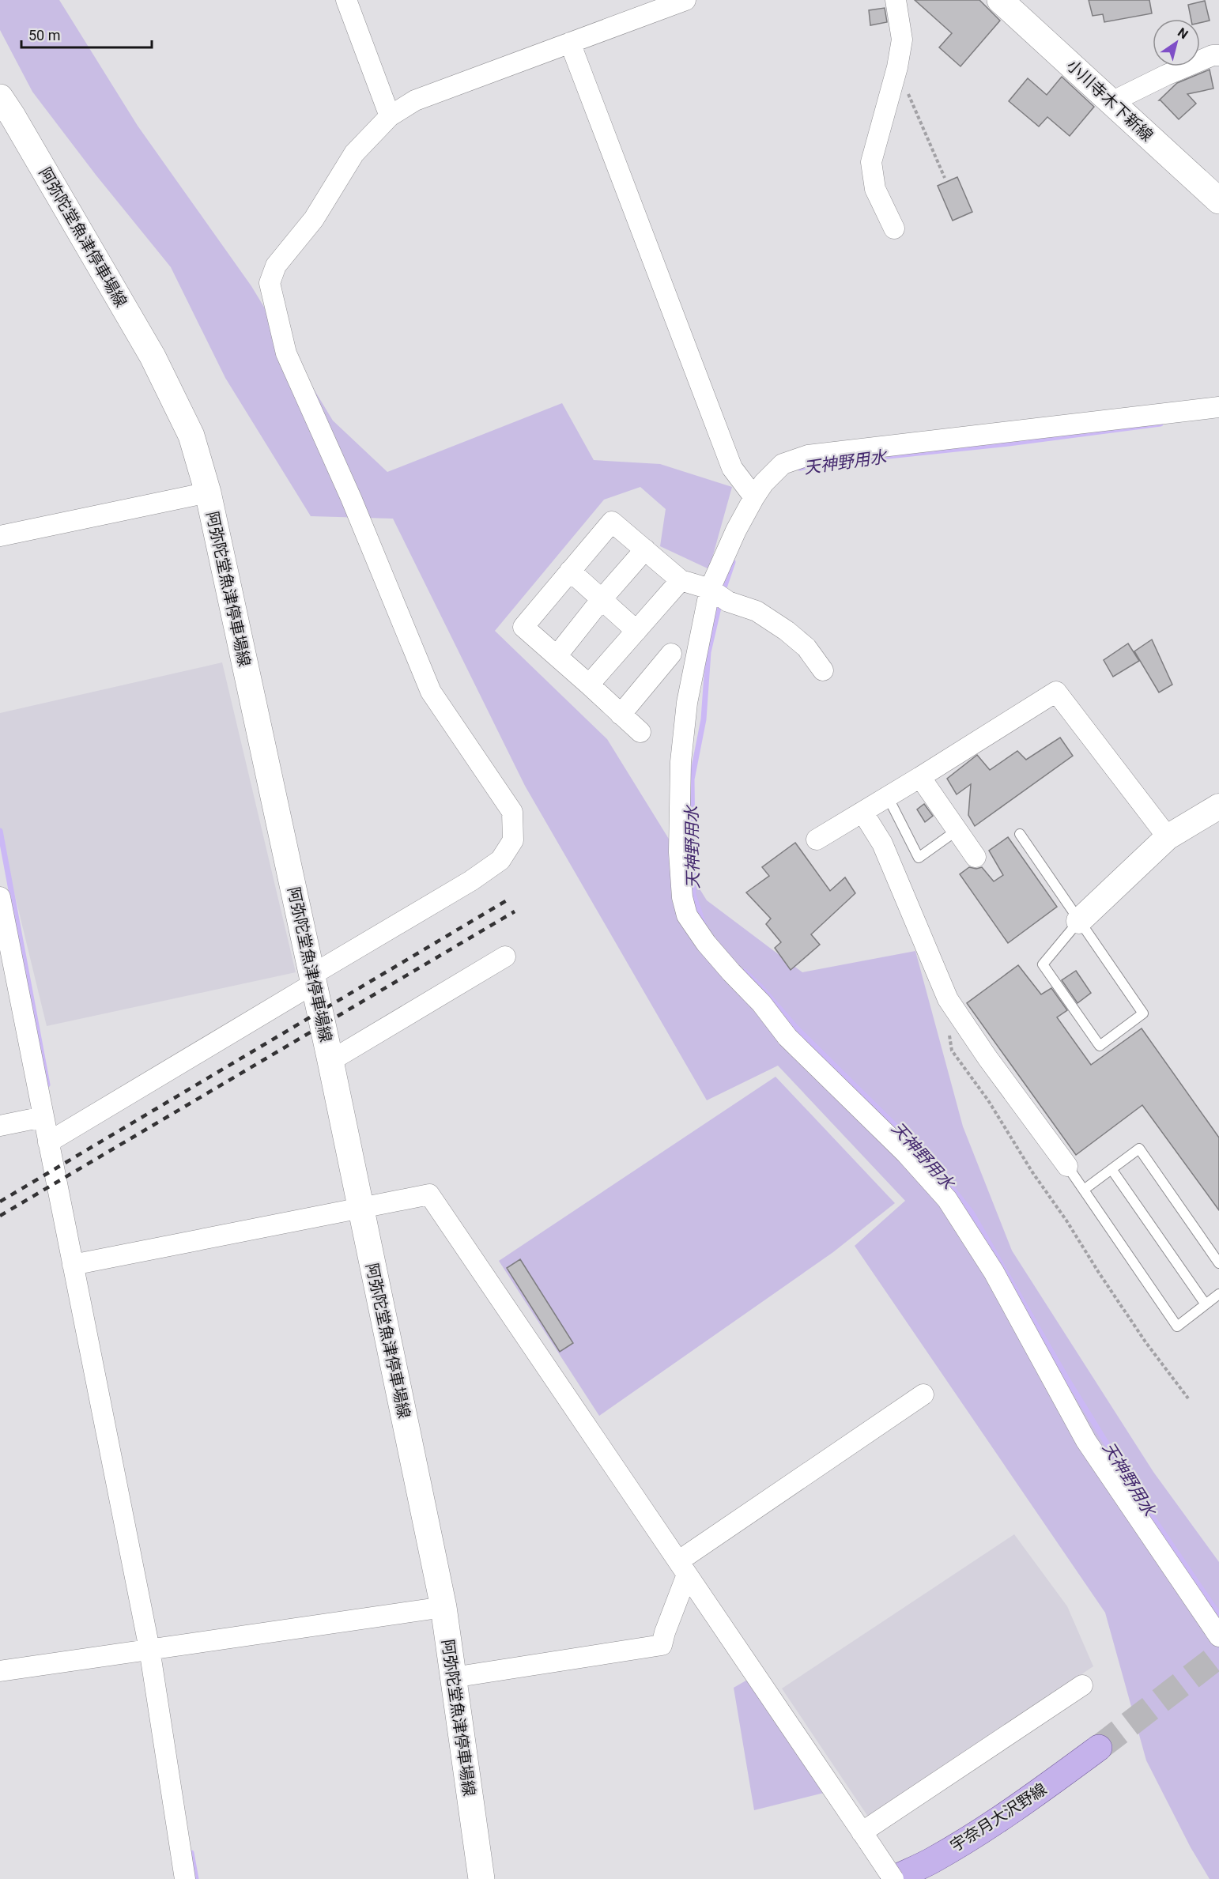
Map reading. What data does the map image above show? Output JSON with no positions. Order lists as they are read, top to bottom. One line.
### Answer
{"streets":{"main road":["小川寺木下新線","阿弥陀堂魚津停車場線","宇奈月大沢野線"]},"water":["天神野用水"],"scale_bar":"50 m","north":"top right"}
